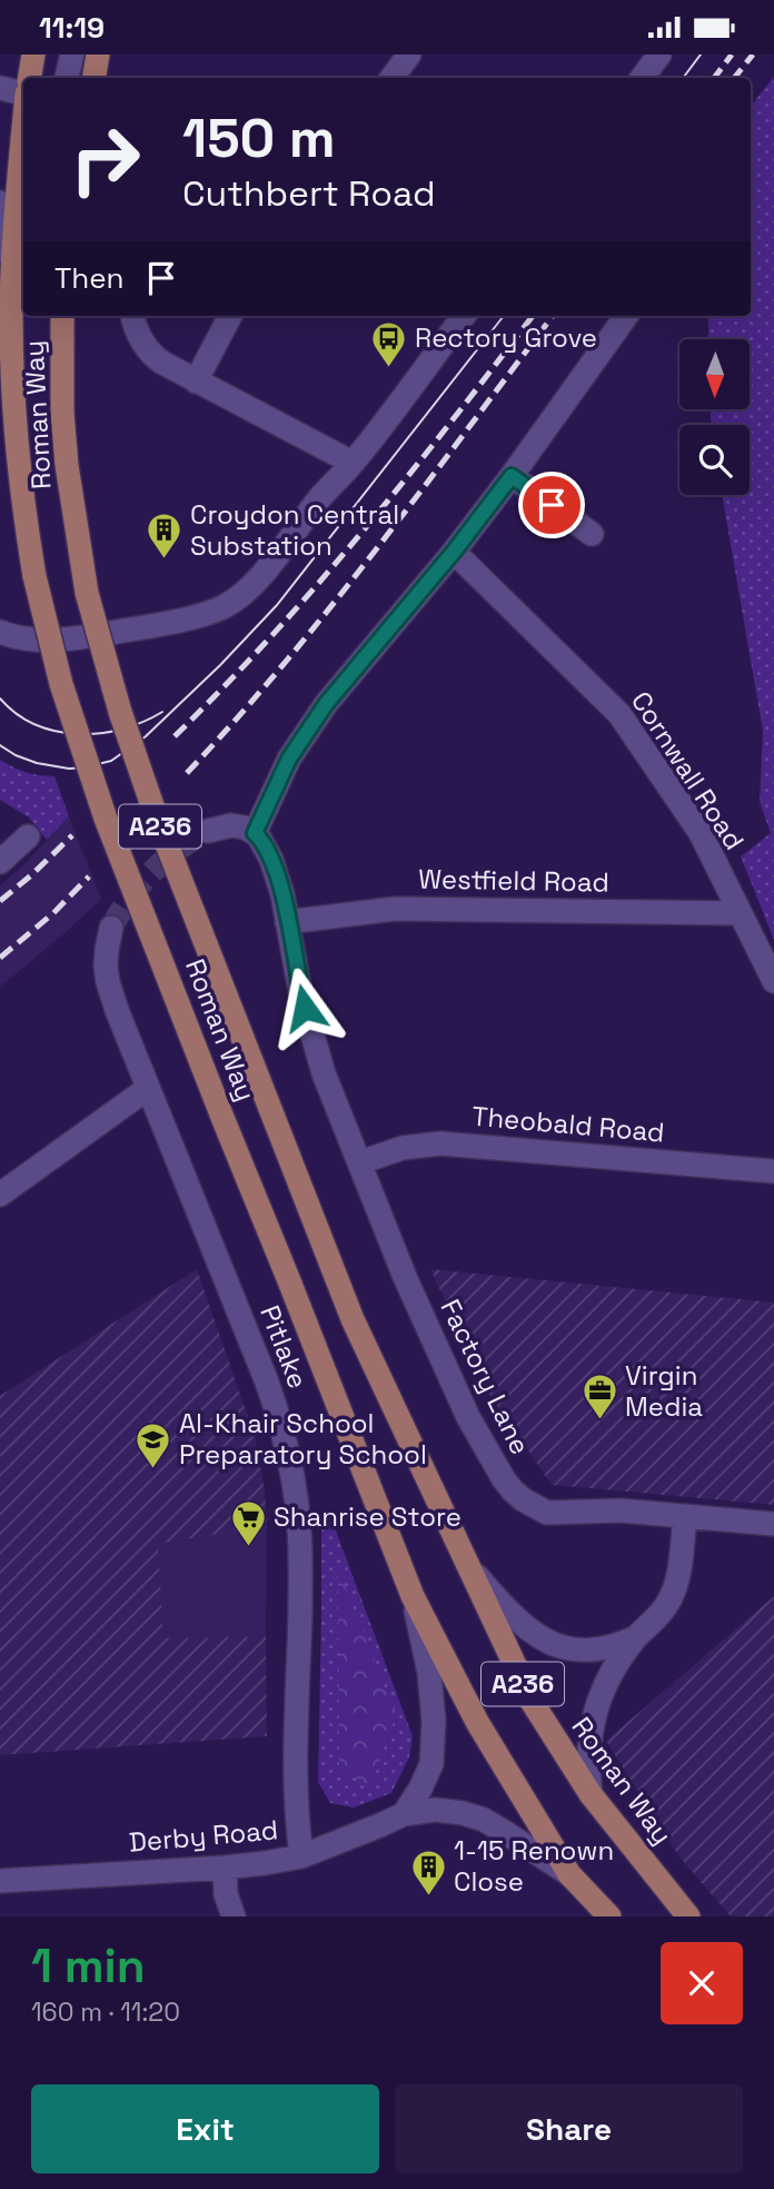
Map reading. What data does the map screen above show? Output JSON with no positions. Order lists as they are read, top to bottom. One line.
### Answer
{"streets":{"main road":["Roman Way","A236"],"street":["Cornwall Road","Westfield Road","Theobald Road","Pitlake","Factory Lane","Derby Road"]},"crossings":[["Roman Way","Derby Road"],["Cornwall Road","Westfield Road"],["Westfield Road","Factory Lane"],["Theobald Road","Factory Lane"],["Pitlake","Derby Road"]],"places":{"bus stop":["Rectory Grove"],"building":["Croydon Central Substation","1-15 Renown Close"],"office":["Virgin Media"],"school or university":["Al-Khair School Preparatory School"],"supermarket":["Shanrise Store"]},"north":"bottom","page":{"status":"11:19","turn":["150 m","Cuthbert Road"],"then":"Then","heading":["1 min","160 m · 11:20"],"buttons":["Exit","Share"]}}
